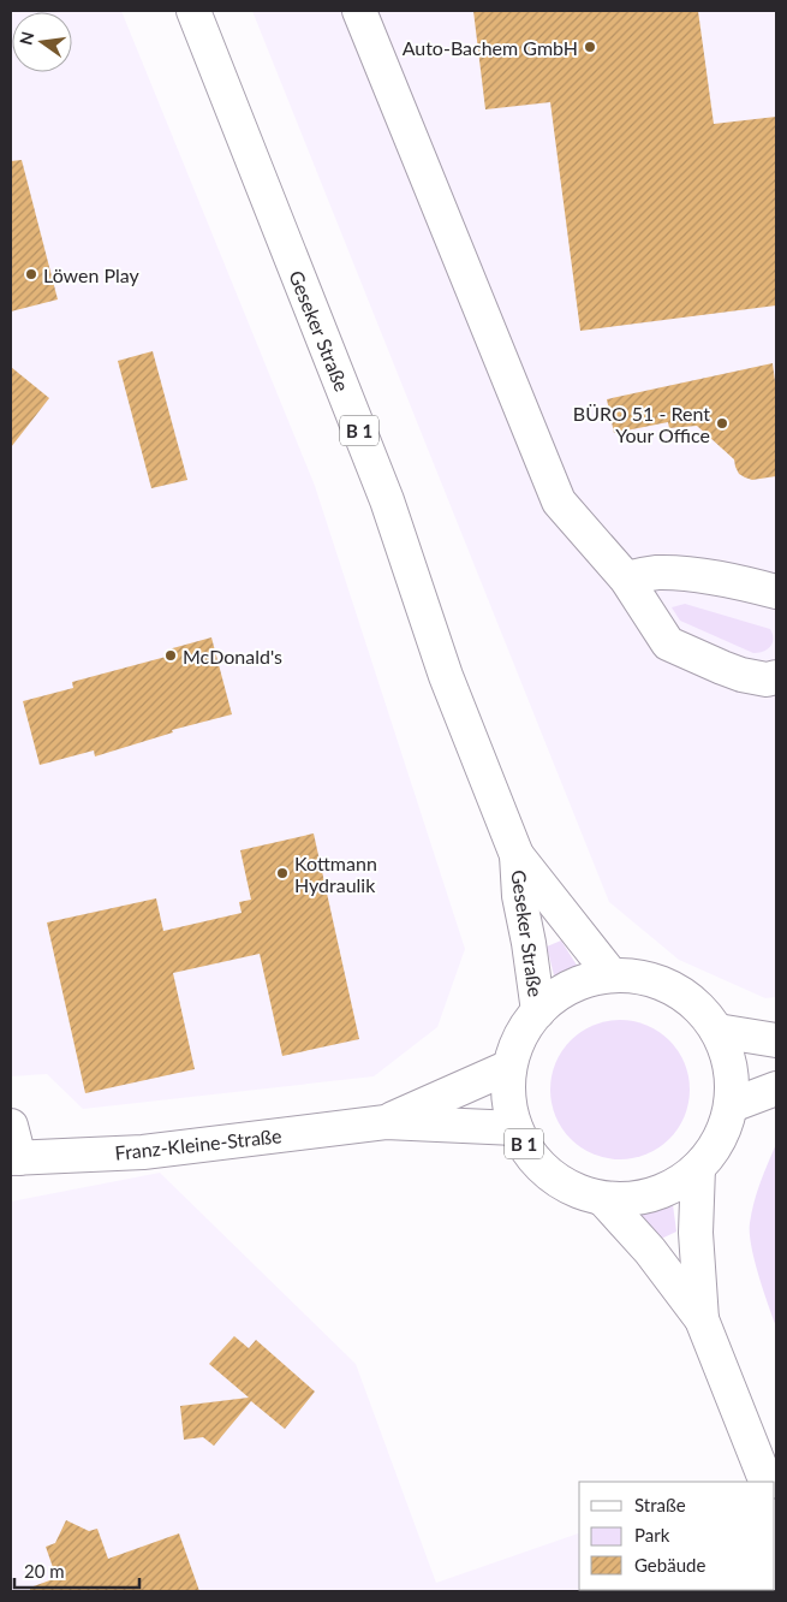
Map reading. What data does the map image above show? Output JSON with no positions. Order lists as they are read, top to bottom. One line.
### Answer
{"streets":{"main road":["Geseker Straße","B 1","Franz-Kleine-Straße"]},"crossings":[["Geseker Straße","B 1"],["B 1","Franz-Kleine-Straße"]],"places":["Auto-Bachem GmbH","Löwen Play","BÜRO 51 - Rent Your Office","McDonald's","Kottmann Hydraulik"],"legend":["Straße","Park","Gebäude"],"scale_bar":"20 m","north":"left"}
